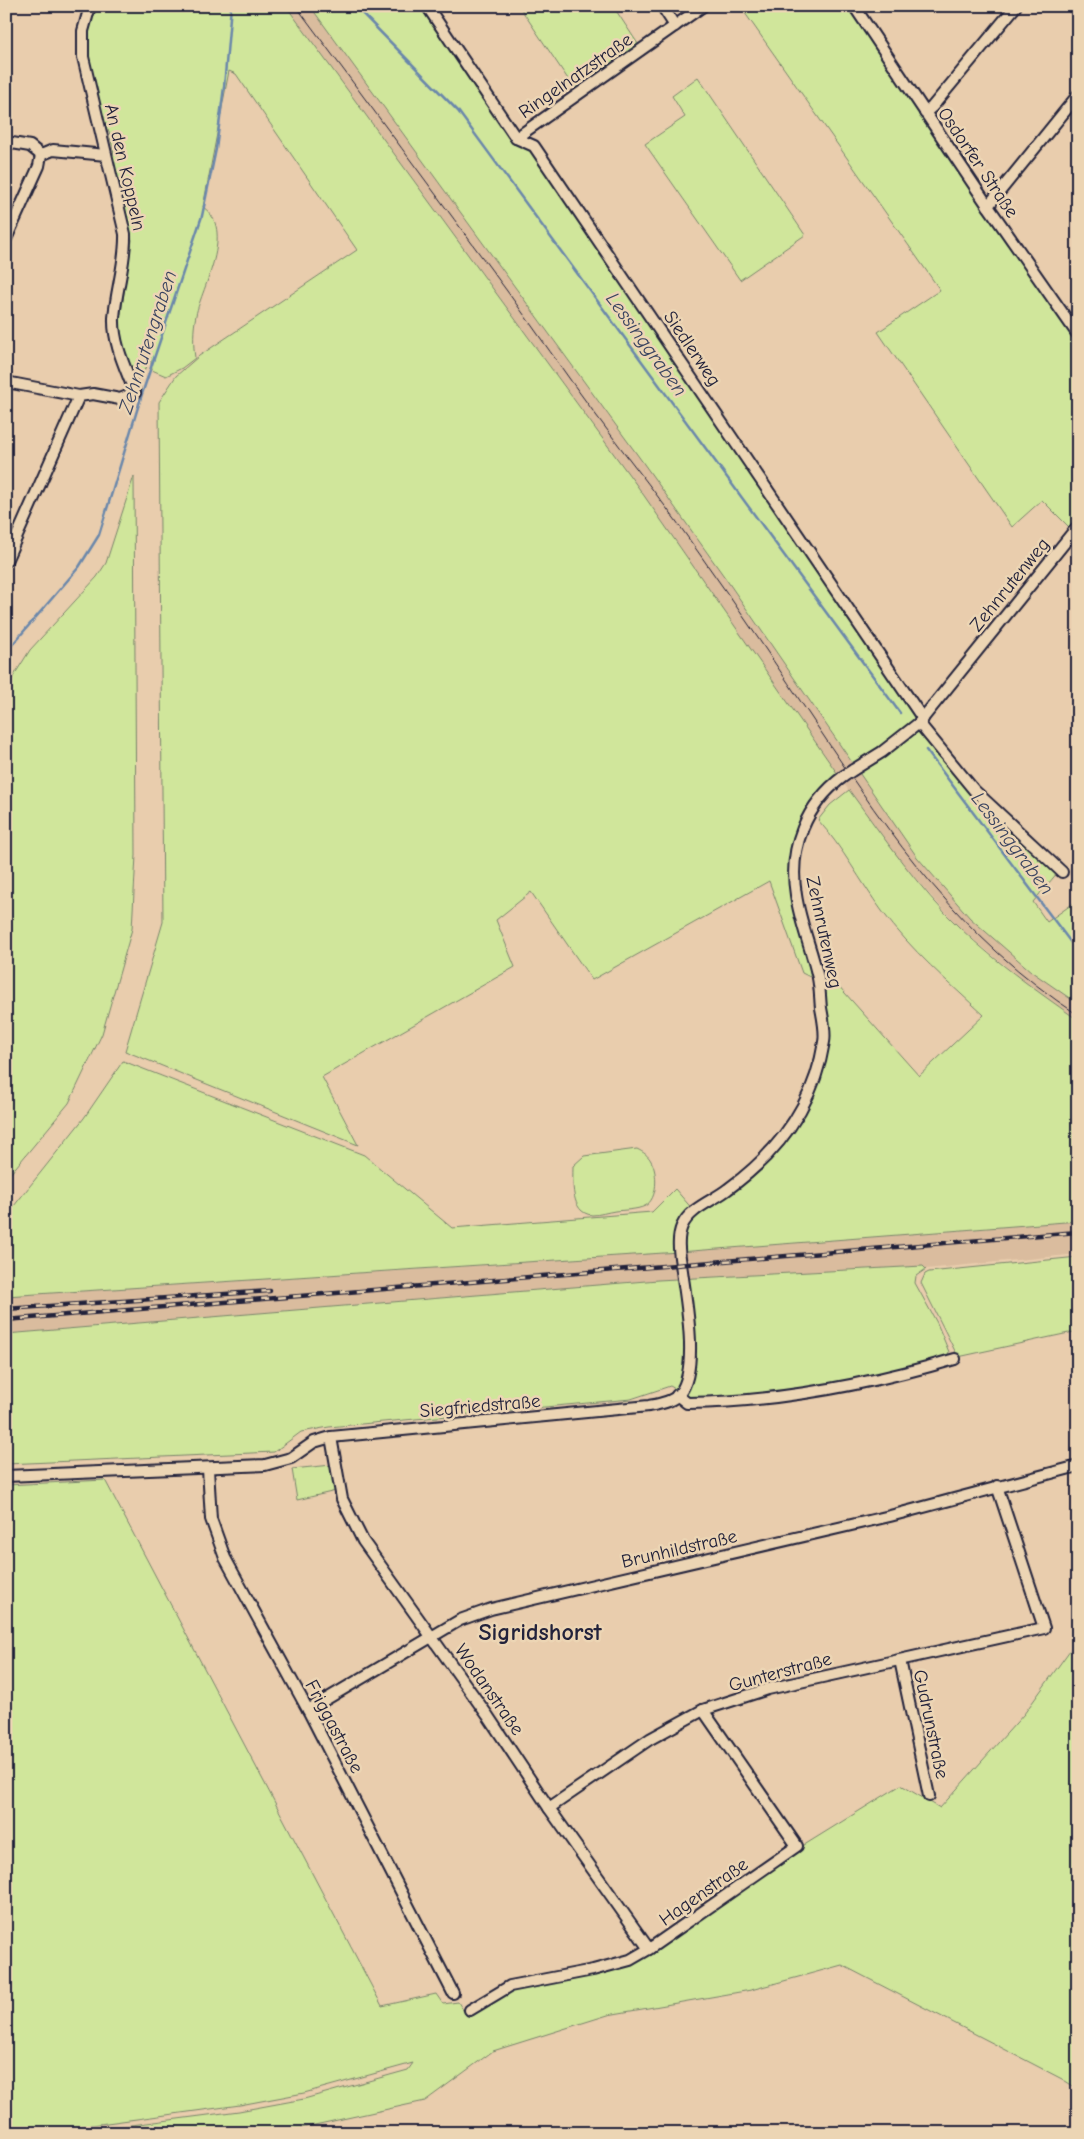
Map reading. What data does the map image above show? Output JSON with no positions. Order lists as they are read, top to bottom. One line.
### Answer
{"streets":{"street":["Ringelnatzstraße","Osdorfer Straße","An den Koppeln","Siedlerweg","Zehnrutenweg","Siegfriedstraße","Brunhildstraße","Gunterstraße","Wodanstraße","Gudrunstraße","Friggastraße","Hagenstraße"]},"crossings":[["Ringelnatzstraße","Siedlerweg"],["Siedlerweg","Zehnrutenweg"],["Zehnrutenweg","Siegfriedstraße"],["Siegfriedstraße","Wodanstraße"],["Siegfriedstraße","Friggastraße"],["Brunhildstraße","Gunterstraße"],["Brunhildstraße","Wodanstraße"],["Brunhildstraße","Friggastraße"],["Gunterstraße","Wodanstraße"],["Gunterstraße","Gudrunstraße"],["Gunterstraße","Hagenstraße"],["Wodanstraße","Hagenstraße"]],"districts":["Sigridshorst"],"water":["Zehnrutengraben","Lessinggraben"]}
